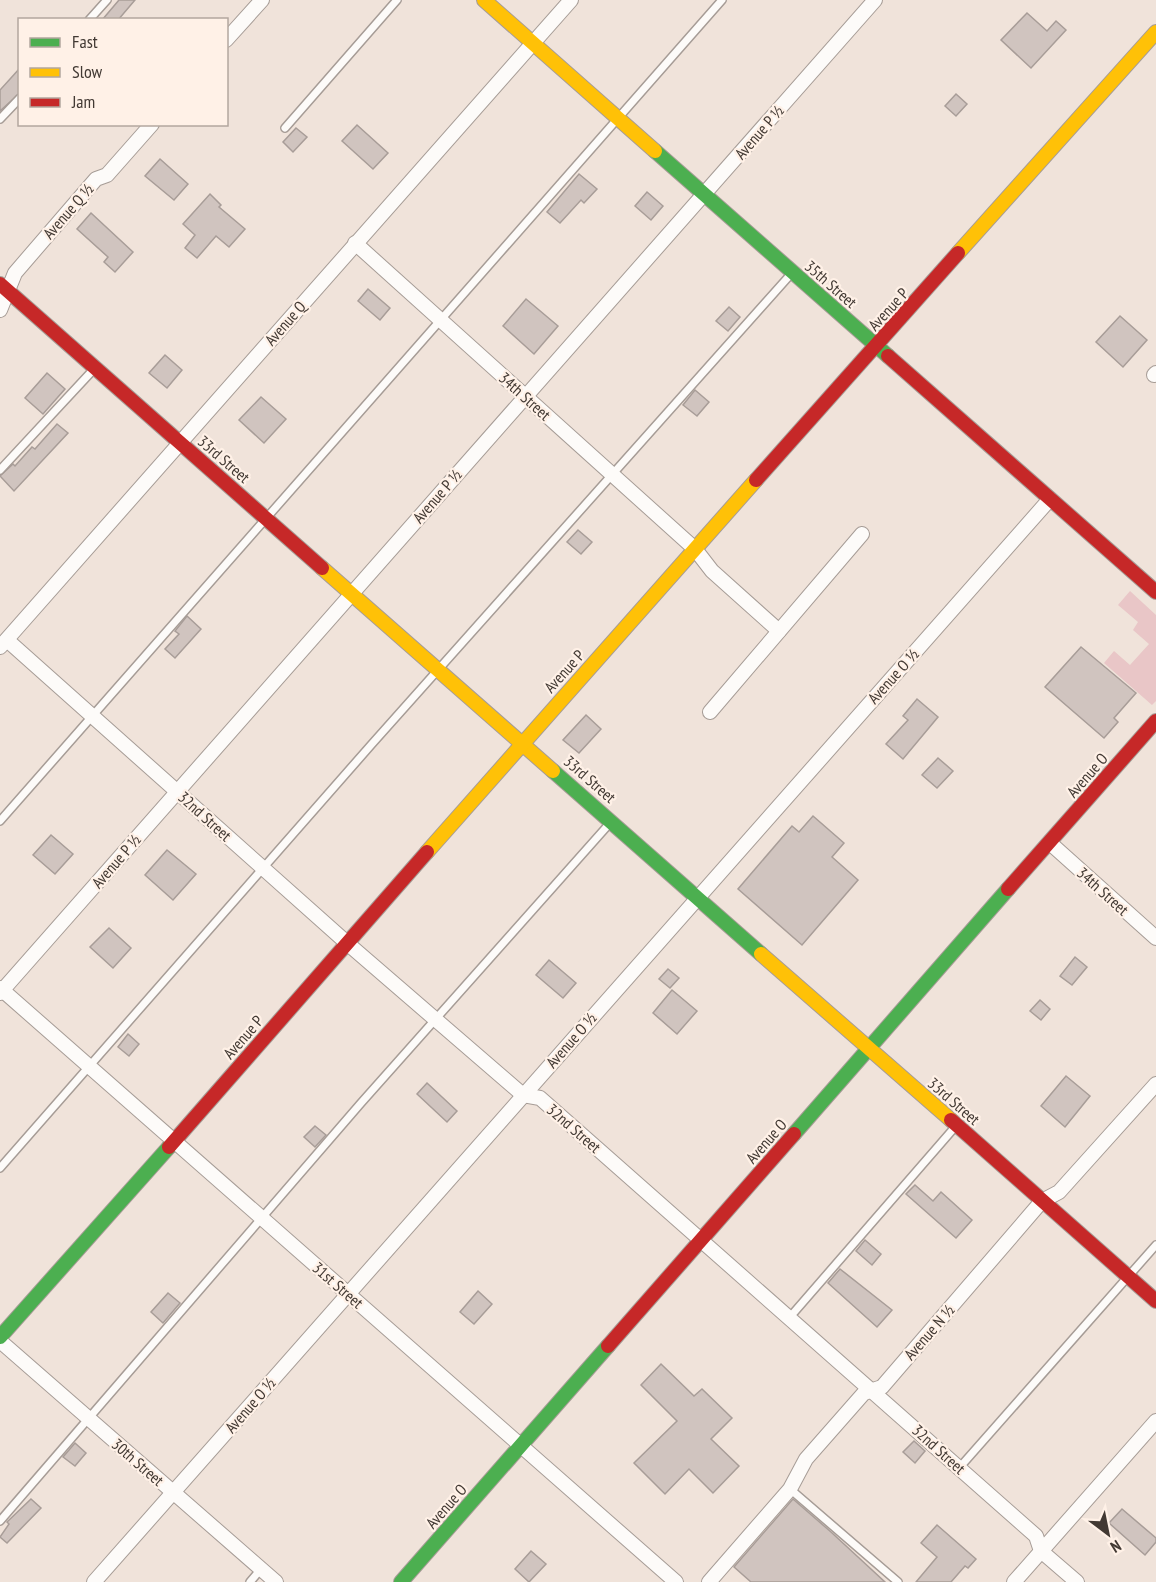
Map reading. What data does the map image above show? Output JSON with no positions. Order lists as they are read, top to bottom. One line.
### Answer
{"streets":{"main road":["35th Street","Avenue P","33rd Street","Avenue O"],"street":["Avenue P ½","Avenue Q ½","Avenue Q","34th Street","Avenue O ½","32nd Street","31st Street","Avenue N ½","30th Street"]},"crossings":[["Avenue P ½","35th Street"],["Avenue P ½","34th Street"],["Avenue P ½","33rd Street"],["Avenue P ½","32nd Street"],["Avenue P ½","31st Street"],["Avenue Q ½","33rd Street"],["35th Street","Avenue P"],["35th Street","Avenue Q"],["35th Street","Avenue O ½"],["Avenue P","34th Street"],["Avenue P","33rd Street"],["Avenue P","32nd Street"],["Avenue P","31st Street"],["Avenue P","30th Street"],["Avenue Q","34th Street"],["Avenue Q","33rd Street"],["Avenue Q","32nd Street"],["34th Street","Avenue O"],["33rd Street","Avenue O ½"],["33rd Street","Avenue O"],["33rd Street","Avenue N ½"],["Avenue O ½","32nd Street"],["Avenue O ½","31st Street"],["Avenue O ½","30th Street"],["Avenue O","32nd Street"],["Avenue O","31st Street"],["32nd Street","Avenue N ½"]],"legend":["Fast","Slow","Jam"],"north":"bottom right"}
